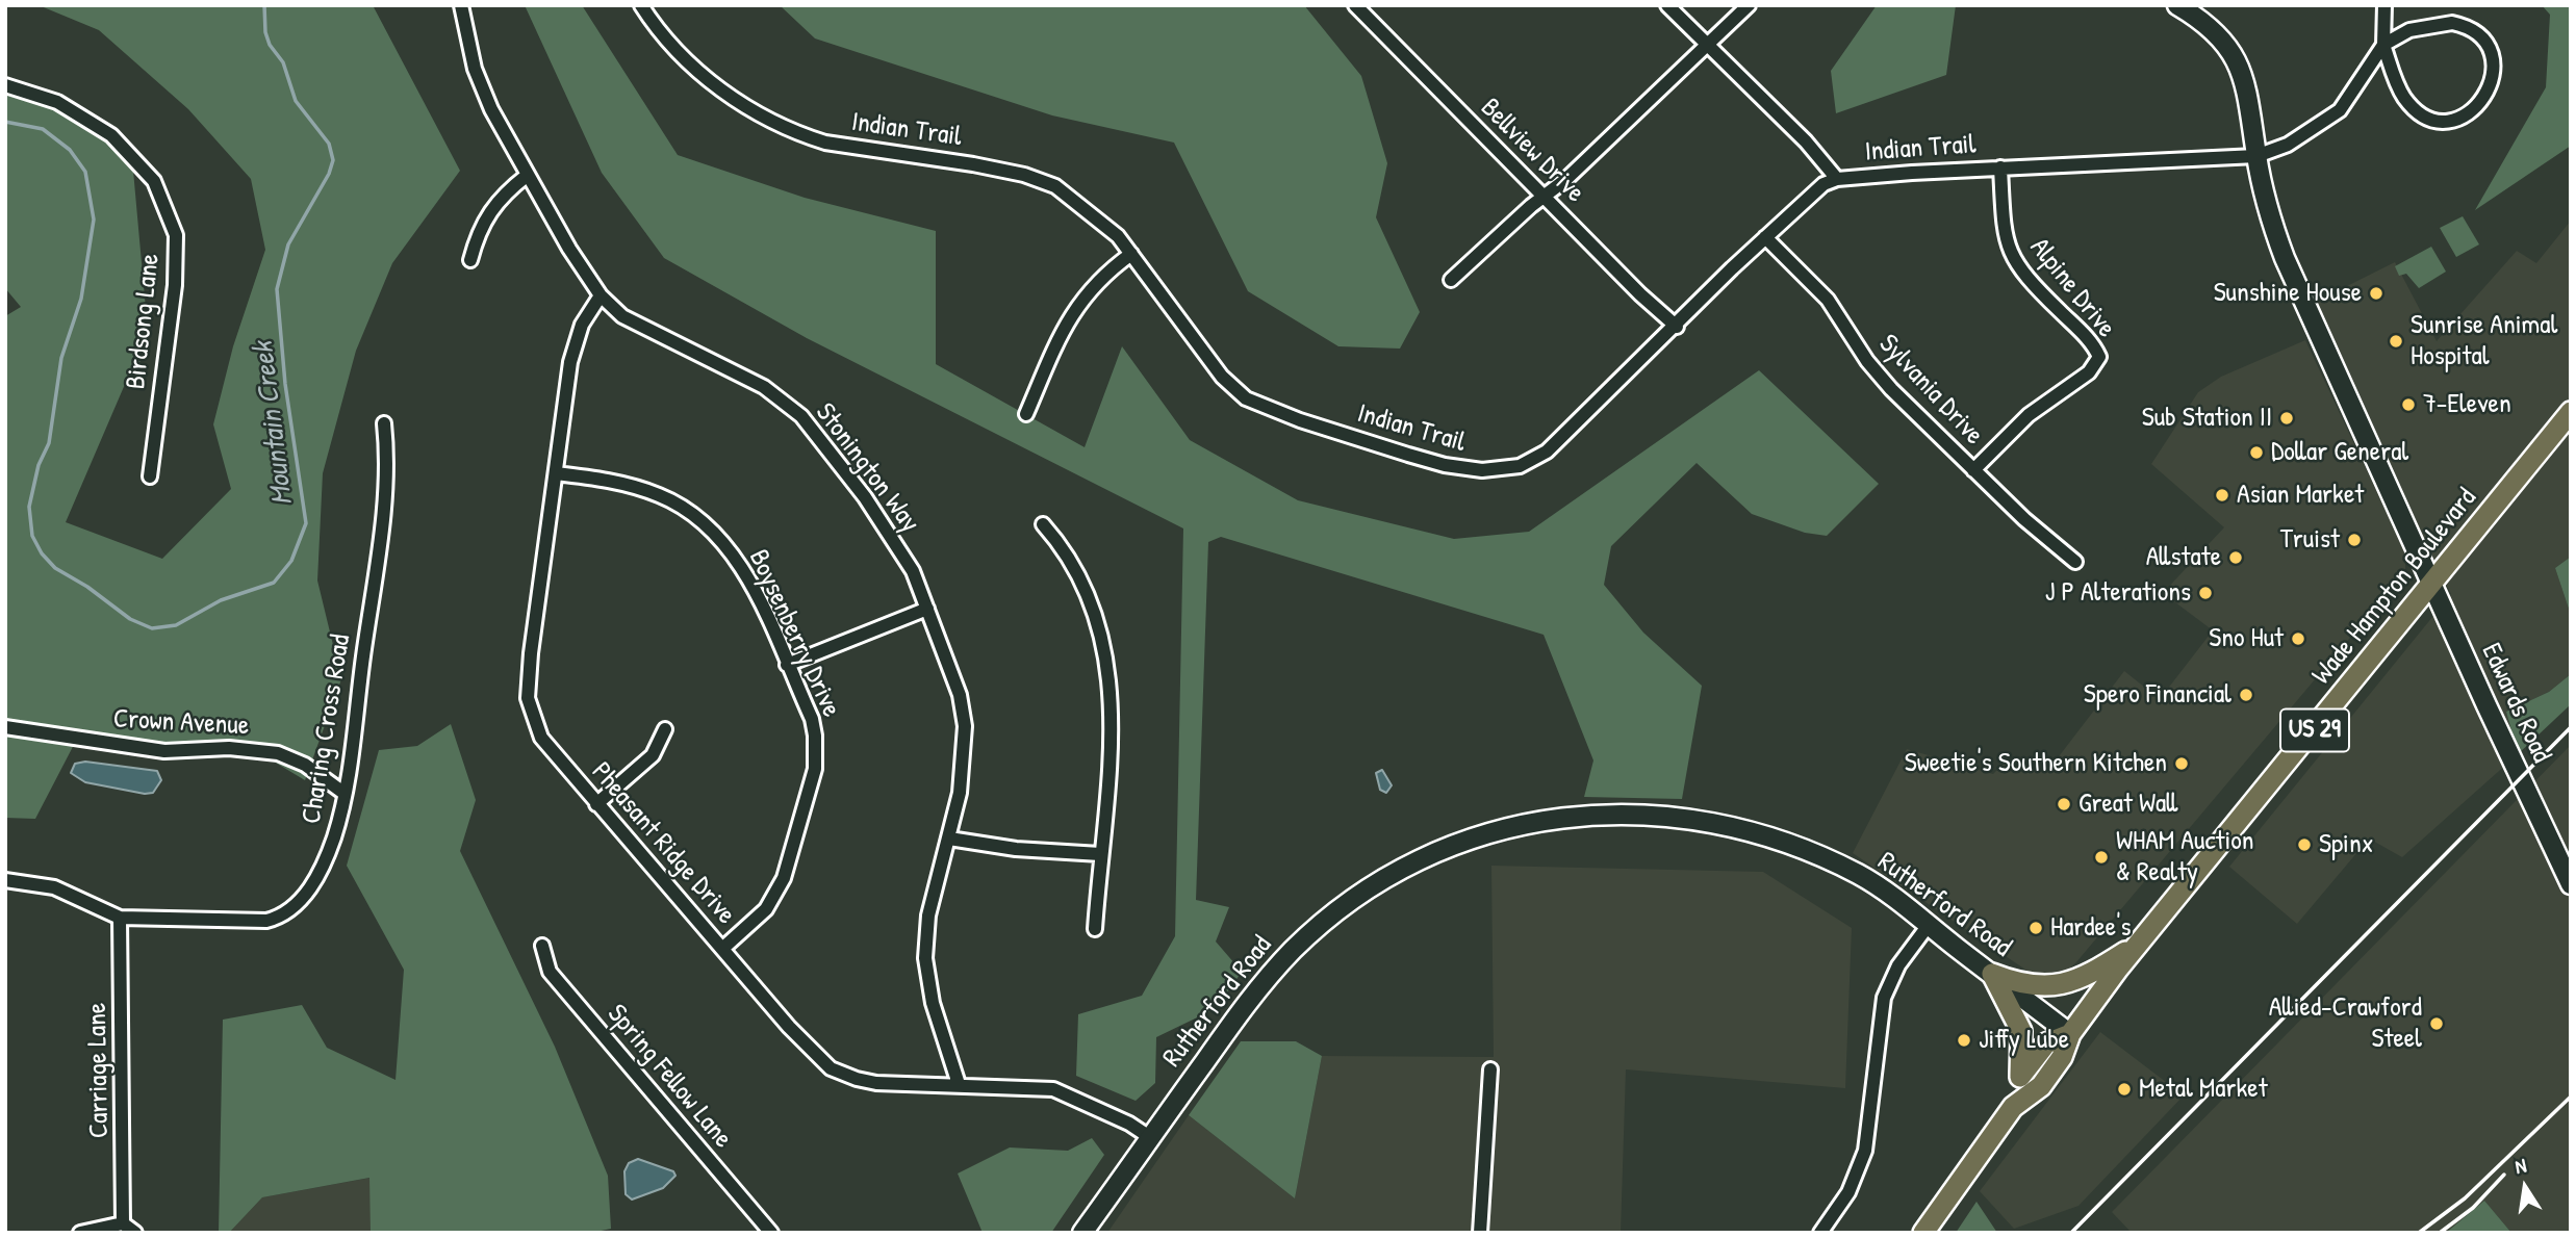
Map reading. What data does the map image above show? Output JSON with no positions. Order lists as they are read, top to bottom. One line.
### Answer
{"streets":{"main road":["Wade Hampton Boulevard","US 29"],"street":["Indian Trail","Bellview Drive","Alpine Drive","Birdsong Lane","Sylvania Drive","Stonington Way","Boysenberry Drive","Edwards Road","Crown Avenue","Charing Cross Road","Pheasant Ridge Drive","Rutherford Road","Carriage Lane","Spring Fellow Lane"]},"crossings":[["Indian Trail","Bellview Drive"],["Indian Trail","Alpine Drive"],["Indian Trail","Sylvania Drive"],["Indian Trail","Edwards Road"],["Alpine Drive","Sylvania Drive"],["Stonington Way","Pheasant Ridge Drive"],["Wade Hampton Boulevard","Edwards Road"],["Wade Hampton Boulevard","Rutherford Road"],["Boysenberry Drive","Pheasant Ridge Drive"],["Crown Avenue","Charing Cross Road"],["Charing Cross Road","Carriage Lane"],["Pheasant Ridge Drive","Rutherford Road"]],"water":["Mountain Creek"],"places":["Sunshine House","Sunrise Animal Hospital","7-Eleven","Sub Station II","Dollar General","Asian Market","Truist","Allstate","J P Alterations","Sno Hut","Spero Financial","Sweetie's Southern Kitchen","Great Wall","Spinx","WHAM Auction & Realty","Hardee's","Allied-Crawford Steel","Jiffy Lube","Metal Market"],"north":"top"}
